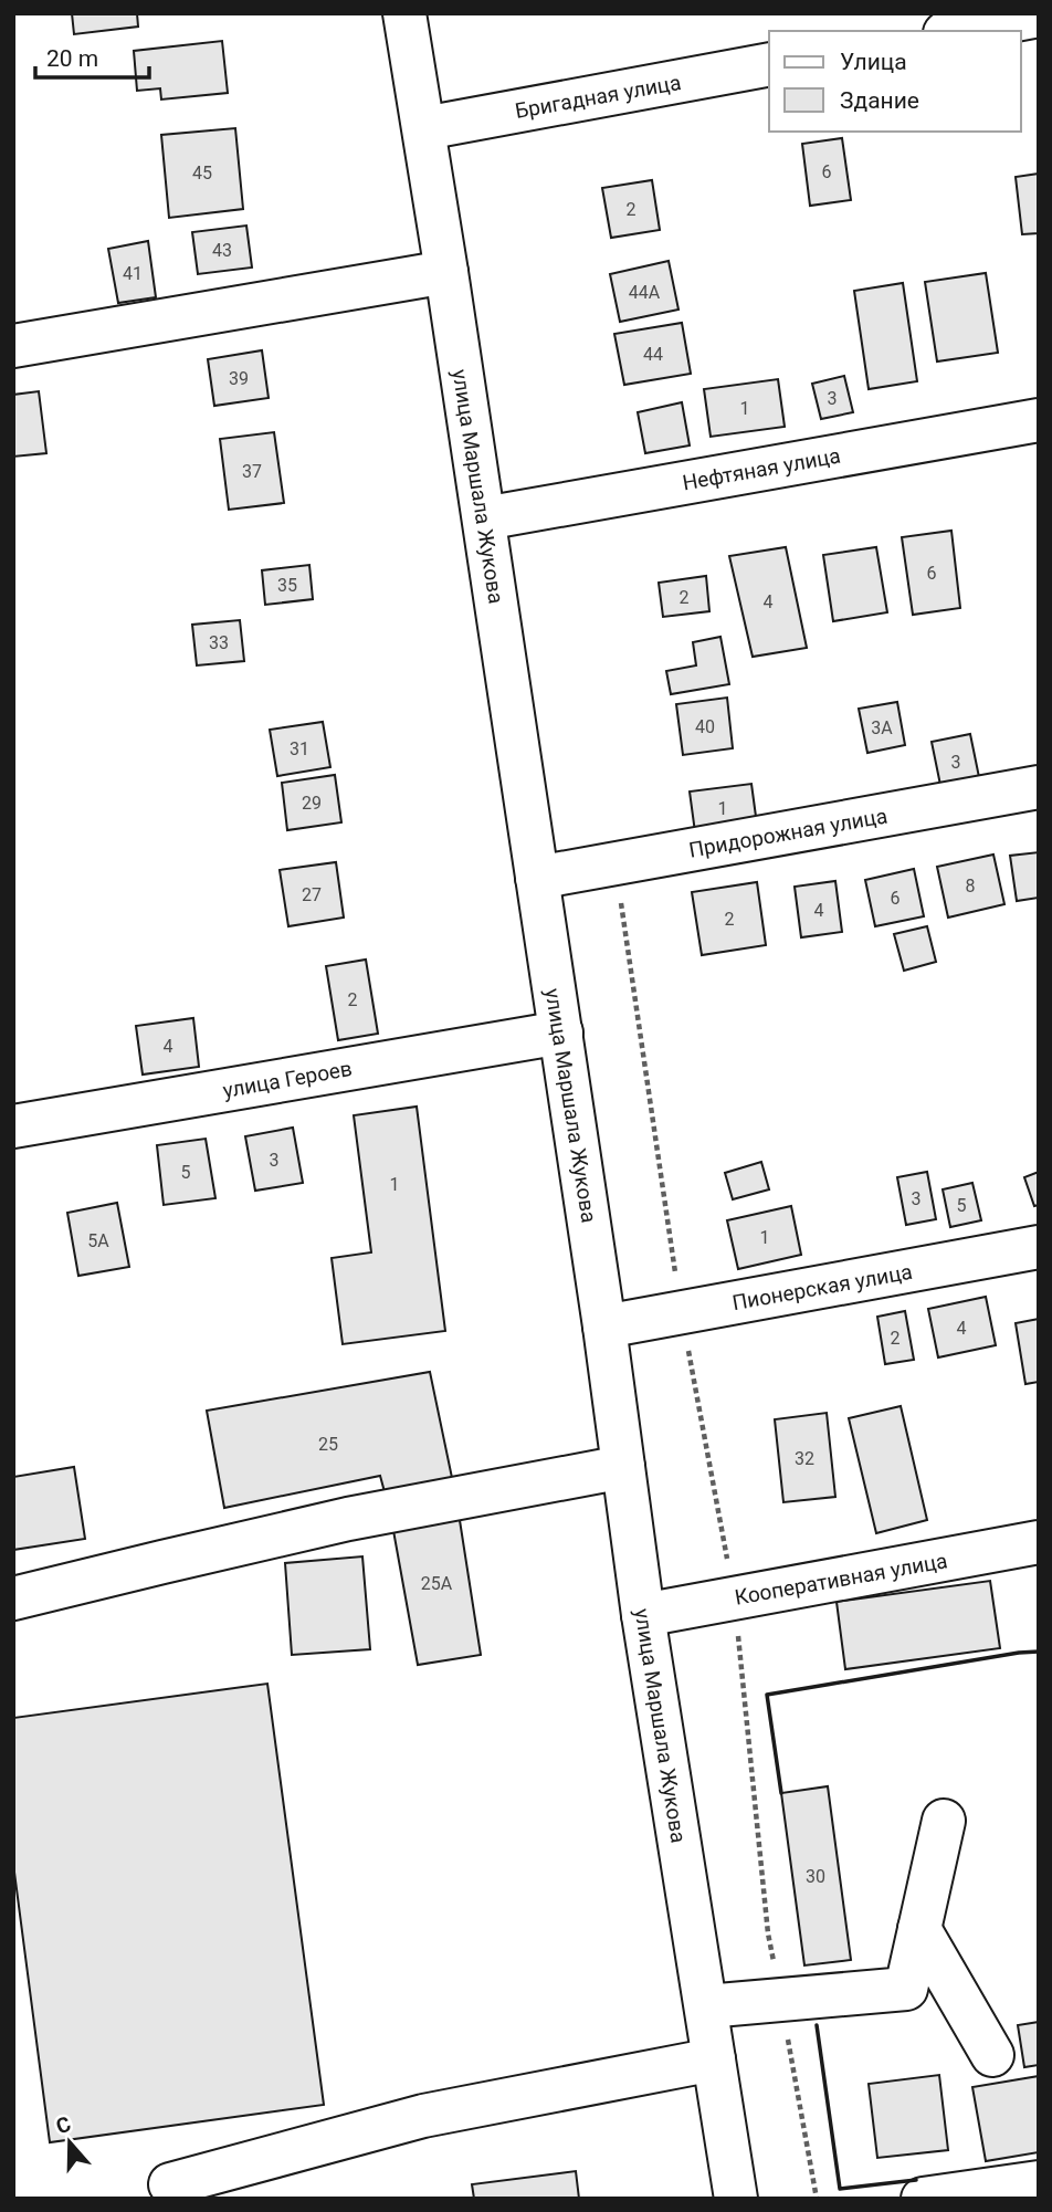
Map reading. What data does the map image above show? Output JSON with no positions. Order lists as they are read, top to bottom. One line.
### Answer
{"streets":{"street":["Бригадная улица","Нефтяная улица","улица Маршала Жукова","Придорожная улица","улица Героев","Пионерская улица","Кооперативная улица"]},"crossings":[["Бригадная улица","улица Маршала Жукова"],["Нефтяная улица","улица Маршала Жукова"],["улица Маршала Жукова","Придорожная улица"],["улица Маршала Жукова","улица Героев"],["улица Маршала Жукова","Пионерская улица"],["улица Маршала Жукова","Кооперативная улица"]],"house_numbers":["6","45","2","43","41","44А","44","39","3","1","37","6","35","2","4","33","40","3А","31","3","29","1","8","27","6","4","2","2","4","3","5","1","3","5","1","5А","4","2","25","32","25А","30"],"legend":["Улица","Здание"],"scale_bar":"20 m","north":"top"}
